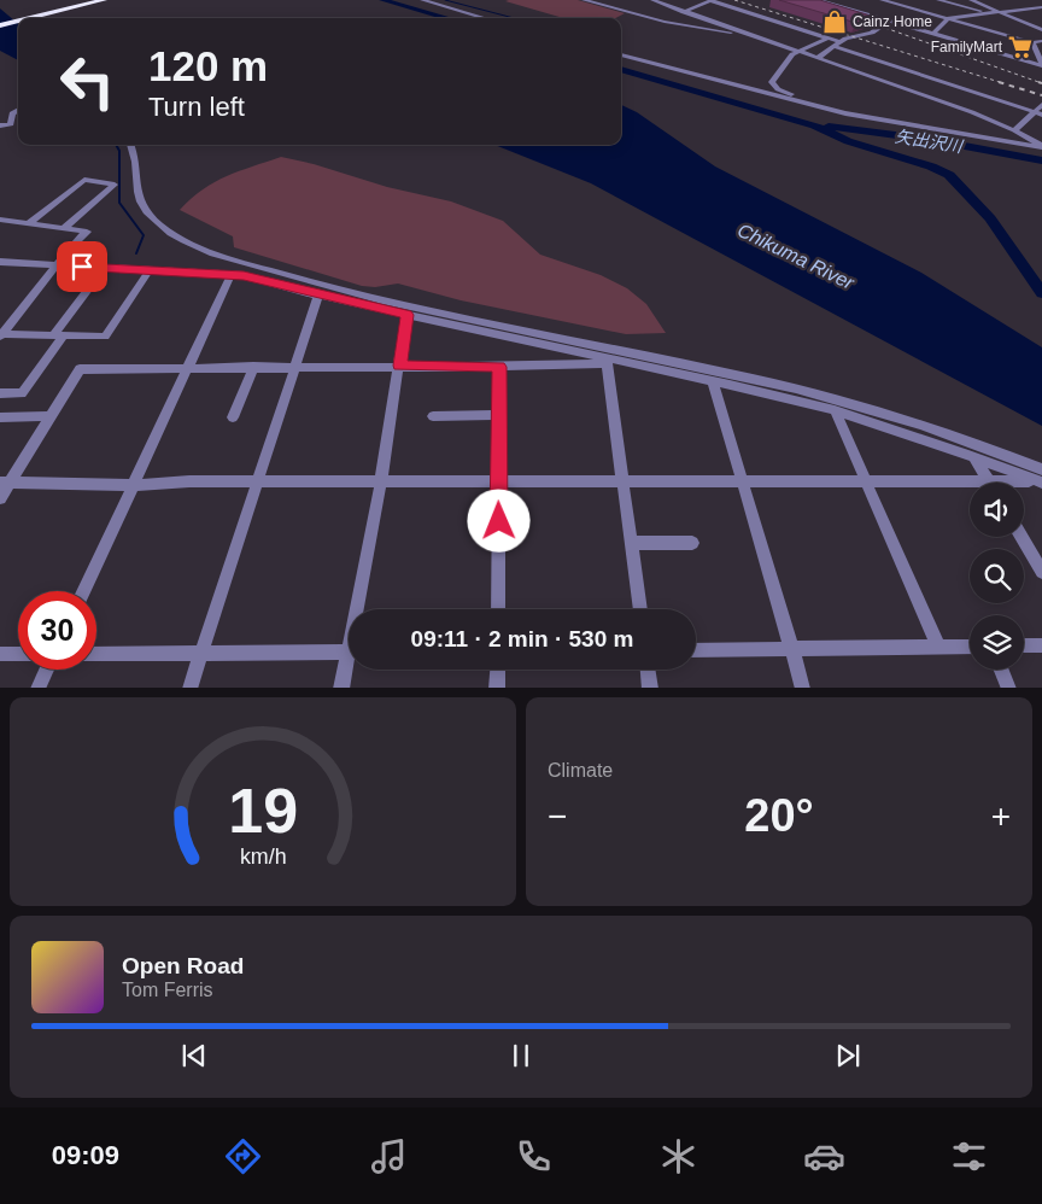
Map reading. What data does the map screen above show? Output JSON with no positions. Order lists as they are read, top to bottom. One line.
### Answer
{"water":["矢出沢川","Chikuma River"],"places":{"shop":["Cainz Home"],"supermarket":["FamilyMart"]},"page":{"turn":["120 m","Turn left"],"limit":"30","trip":"09:11 · 2 min · 530 m","tile":"Climate","heat":["−","20°","+"],"song":["Open Road","Tom Ferris"],"tabs":"09:09","gauge":["19","km/h"]}}
